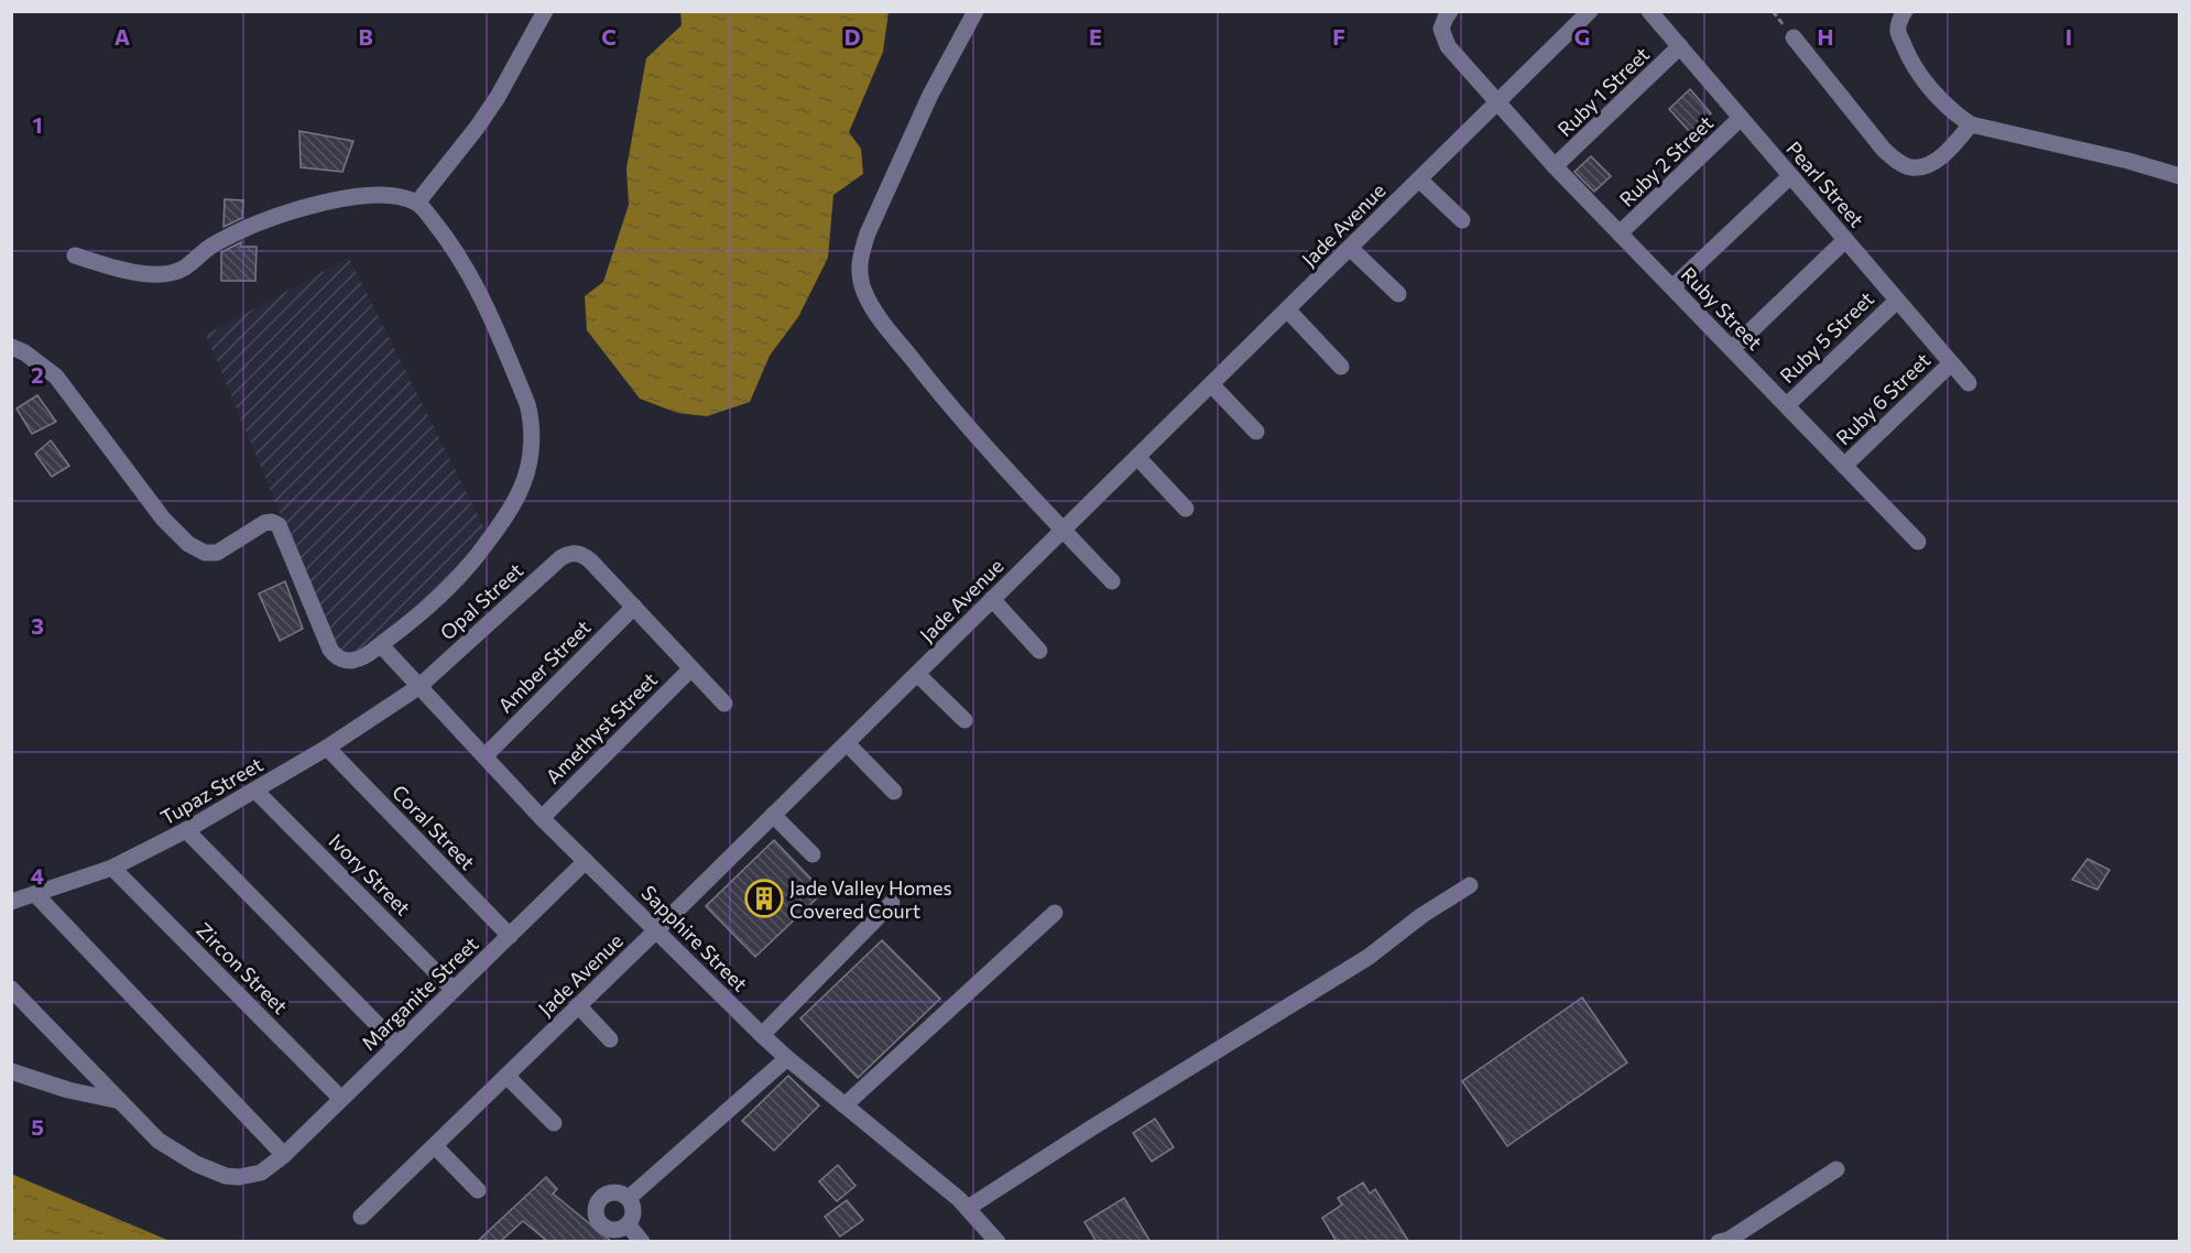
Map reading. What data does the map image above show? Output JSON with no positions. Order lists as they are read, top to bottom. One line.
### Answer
{"streets":{"street":["Ruby 1 Street","Ruby 2 Street","Pearl Street","Jade Avenue","Ruby Street","Ruby 5 Street","Ruby 6 Street","Opal Street","Amber Street","Amethyst Street","Tupaz Street","Coral Street","Ivory Street","Sapphire Street","Zircon Street","Marganite Street"]},"crossings":[["Ruby 1 Street","Pearl Street"],["Ruby 1 Street","Ruby Street"],["Ruby 2 Street","Pearl Street"],["Ruby 2 Street","Ruby Street"],["Pearl Street","Ruby 5 Street"],["Pearl Street","Ruby 6 Street"],["Jade Avenue","Ruby Street"],["Jade Avenue","Sapphire Street"],["Ruby Street","Ruby 5 Street"],["Ruby Street","Ruby 6 Street"],["Opal Street","Amber Street"],["Opal Street","Tupaz Street"],["Opal Street","Sapphire Street"],["Amber Street","Sapphire Street"],["Amethyst Street","Sapphire Street"],["Tupaz Street","Coral Street"],["Tupaz Street","Ivory Street"],["Tupaz Street","Sapphire Street"],["Tupaz Street","Zircon Street"],["Coral Street","Marganite Street"],["Ivory Street","Marganite Street"],["Sapphire Street","Marganite Street"],["Zircon Street","Marganite Street"]],"places":{"building":["Jade Valley Homes Covered Court"]},"grid":{"columns":["A","B","C","D","E","F","G","H","I"],"rows":["1","2","3","4","5"]}}
